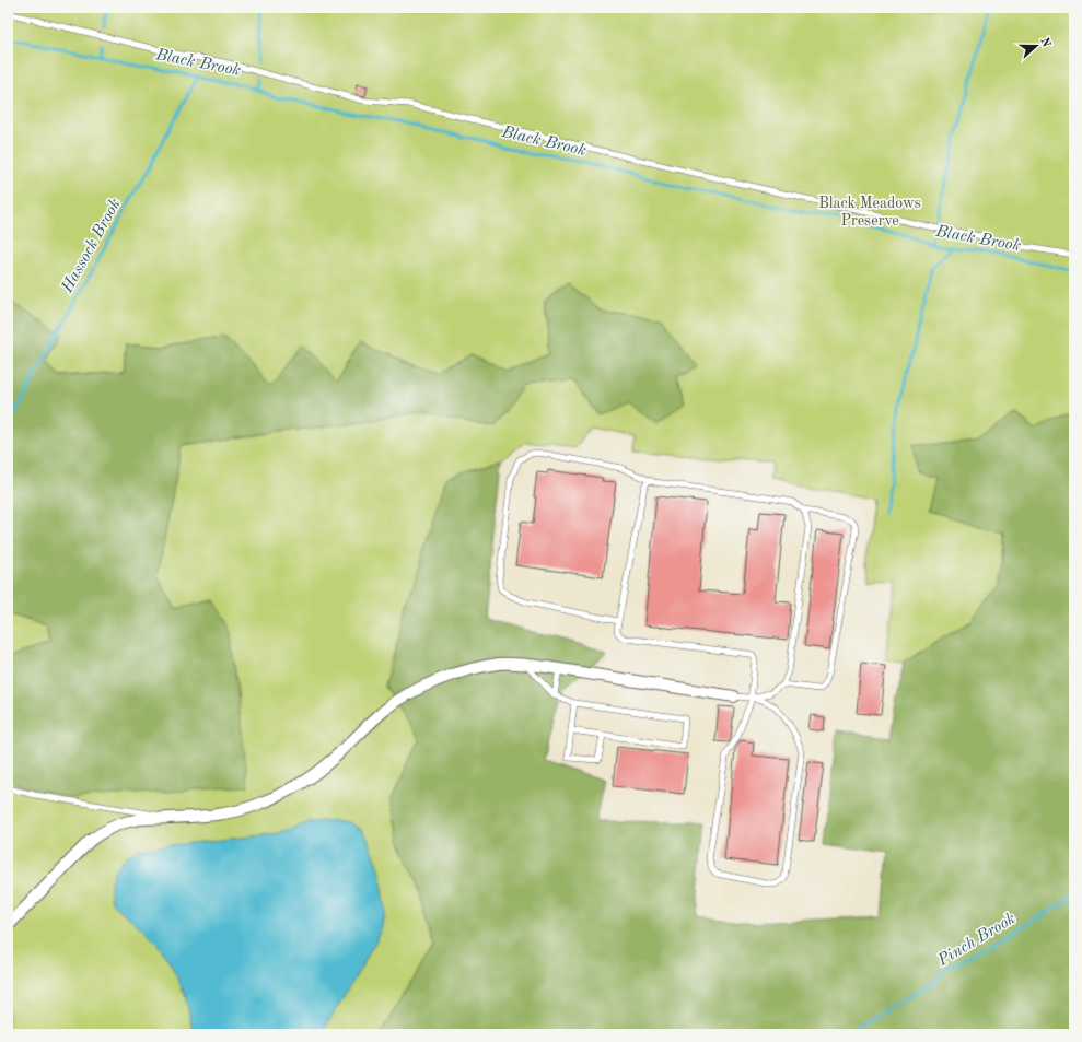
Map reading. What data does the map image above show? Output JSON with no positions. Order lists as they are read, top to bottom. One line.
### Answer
{"water":["Black Brook","Hassock Brook","Pinch Brook"],"parks":["Black Meadows Preserve"],"north":"right"}
